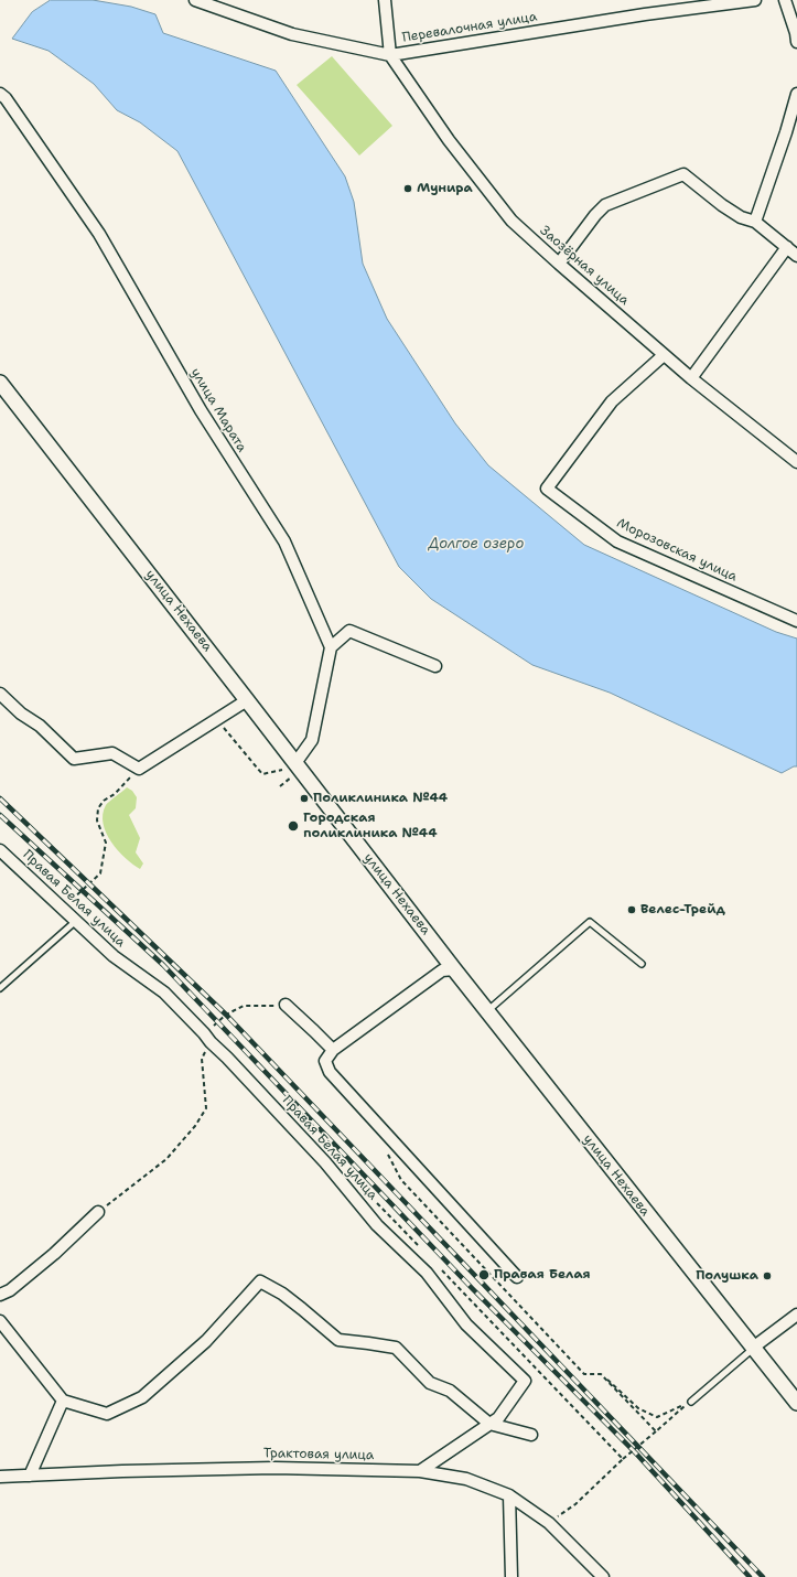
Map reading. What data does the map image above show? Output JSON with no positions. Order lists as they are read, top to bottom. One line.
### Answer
{"streets":{"street":["Перевалочная улица","Заозёрная улица","улица Марата","Морозовская улица","улица Нехаева","Правая Белая улица","Трактовая улица"]},"crossings":[["Перевалочная улица","Заозёрная улица"],["Заозёрная улица","Морозовская улица"],["Правая Белая улица","Трактовая улица"]],"water":["Долгое озеро"],"places":["Мунира","Поликлиника №44","Городская поликлиника №44","Велес-Трейд","Правая Белая","Полушка"]}
